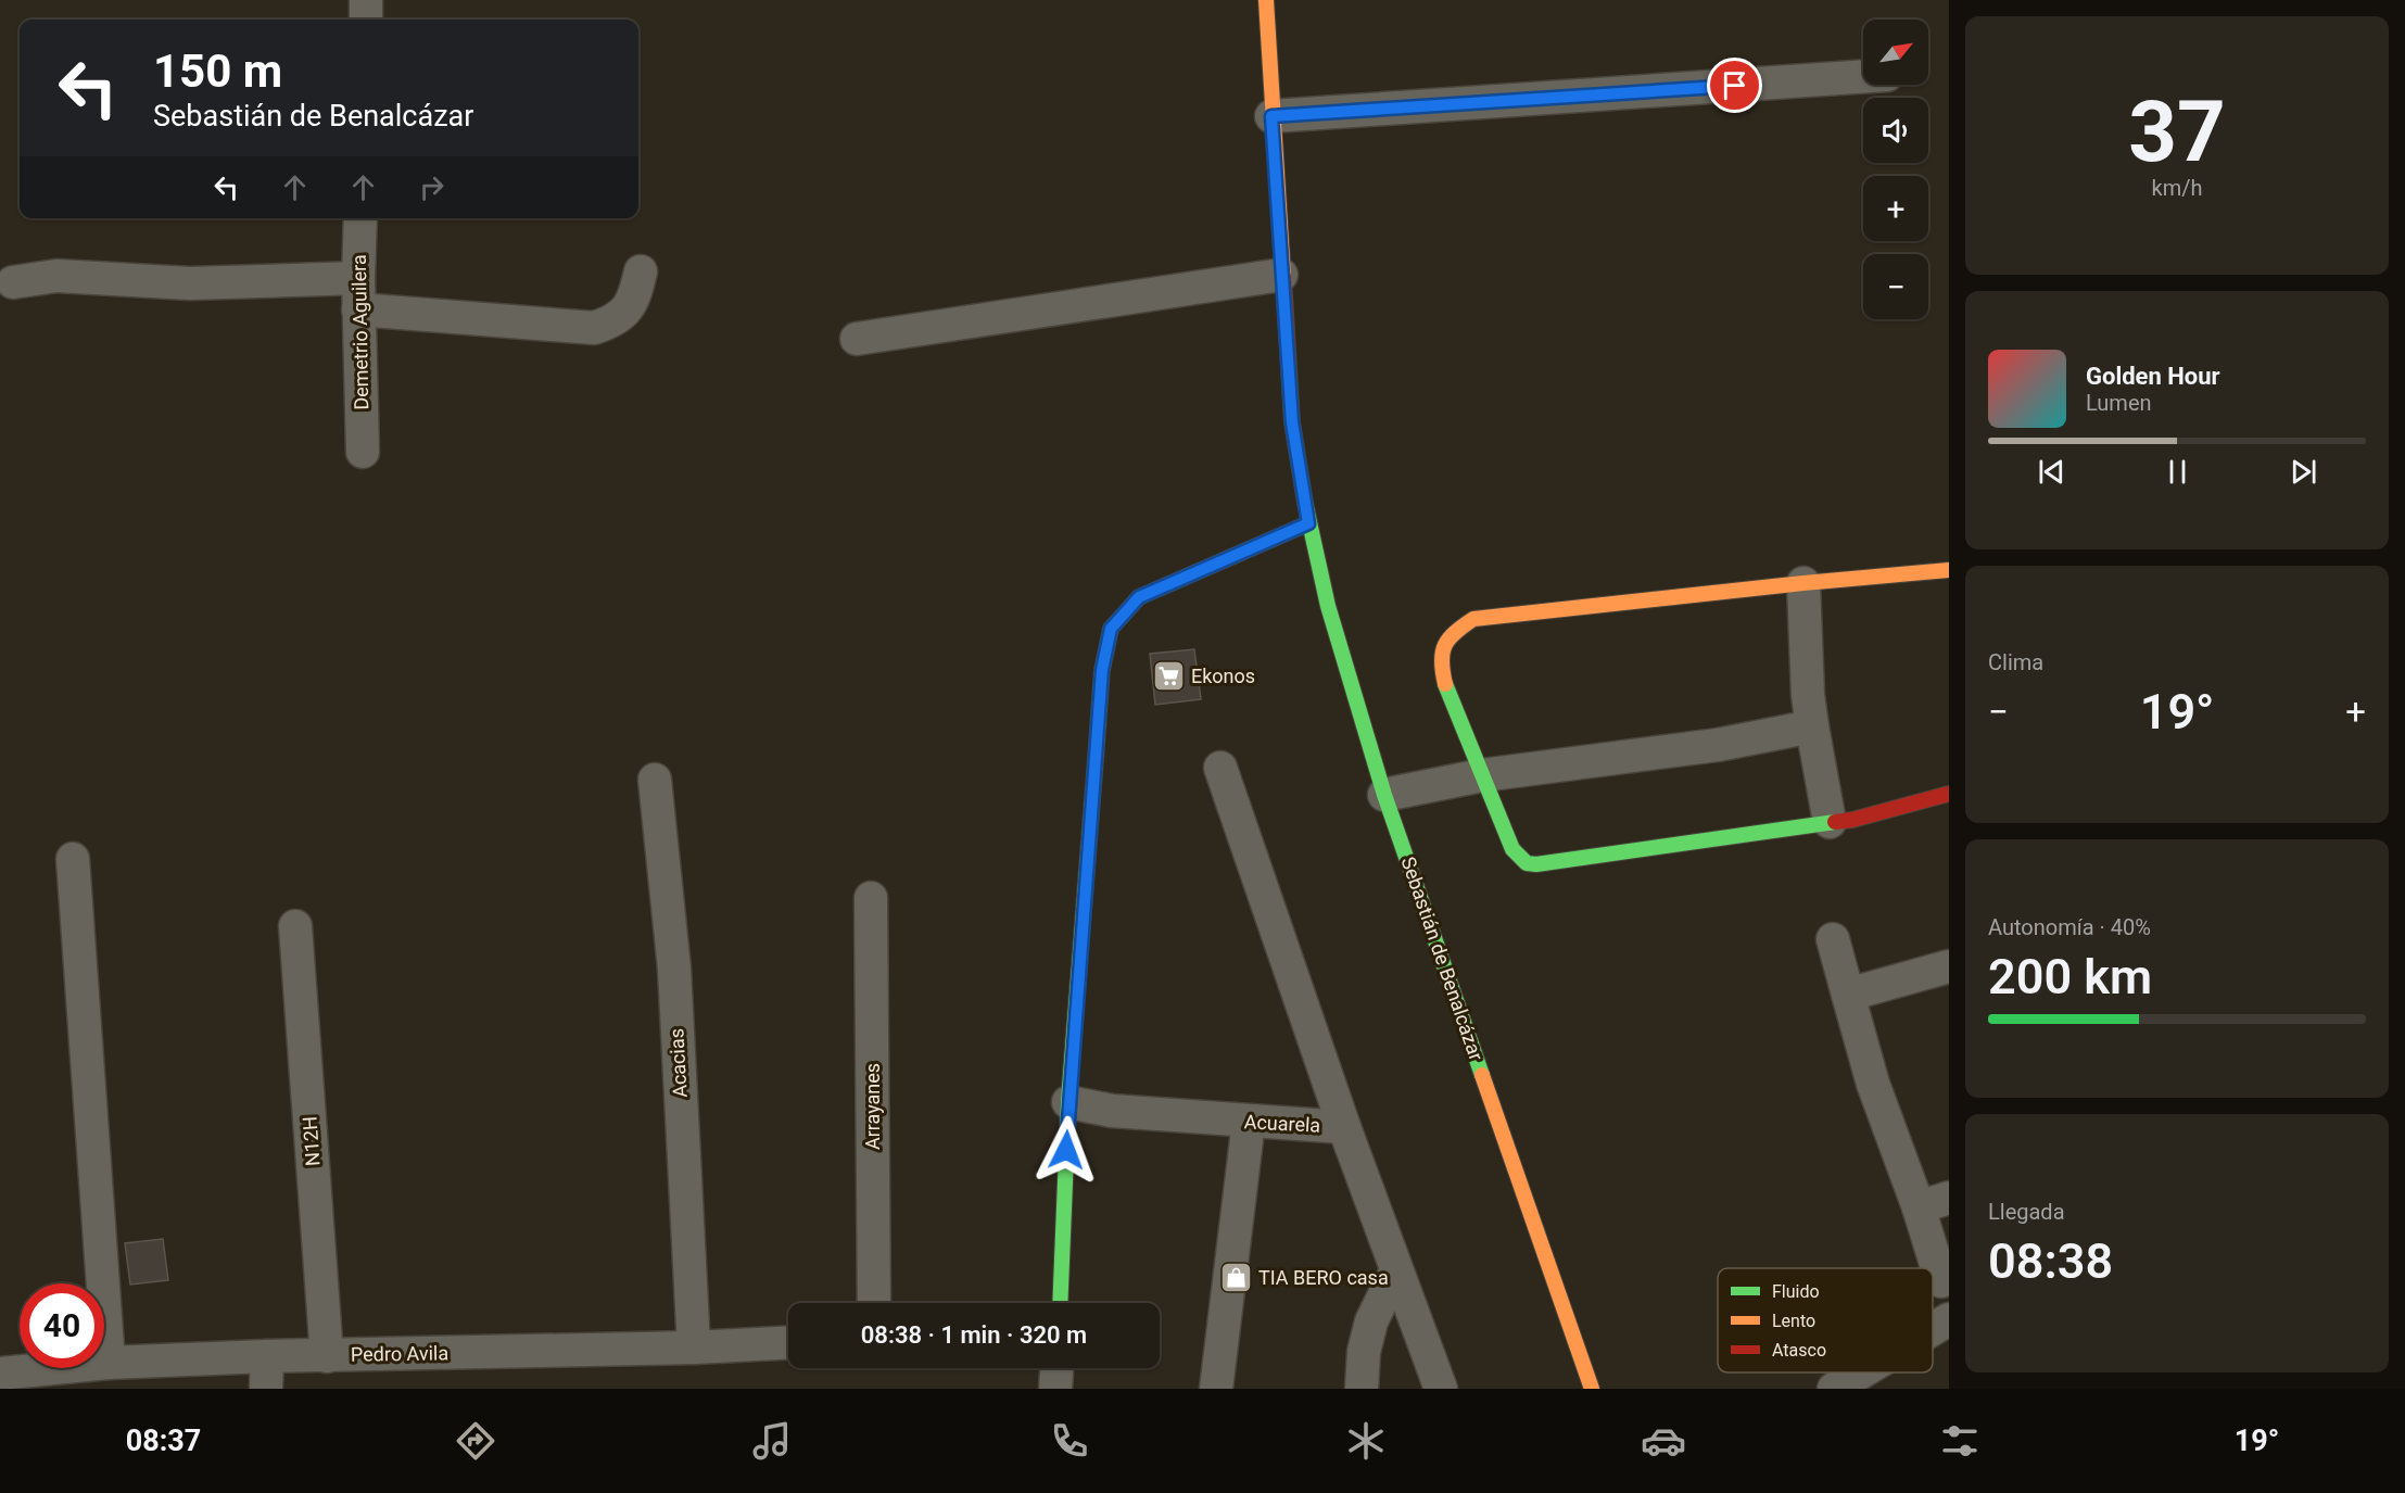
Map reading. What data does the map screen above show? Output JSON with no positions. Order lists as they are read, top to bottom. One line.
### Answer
{"streets":{"street":["Demetrio Aguilera","Sebastián de Benalcázar","Acacias","Arrayanes","Acuarela","N12H","Pedro Avila"]},"crossings":[["Acacias","Pedro Avila"],["N12H","Pedro Avila"]],"places":{"supermarket":["Ekonos"],"shop":["TIA BERO casa"]},"legend":["Fluido","Lento","Atasco"],"north":"top right","page":{"tile":[["37","km/h"],"Clima",["Autonomía · 40%","200 km"],["Llegada","08:38"]],"map_buttons":["+","−"],"turn":["150 m","Sebastián de Benalcázar"],"song":["Golden Hour","Lumen"],"heat":["−","19°","+"],"limit":"40","trip":"08:38 · 1 min · 320 m","tabs":["08:37","19°"]}}
